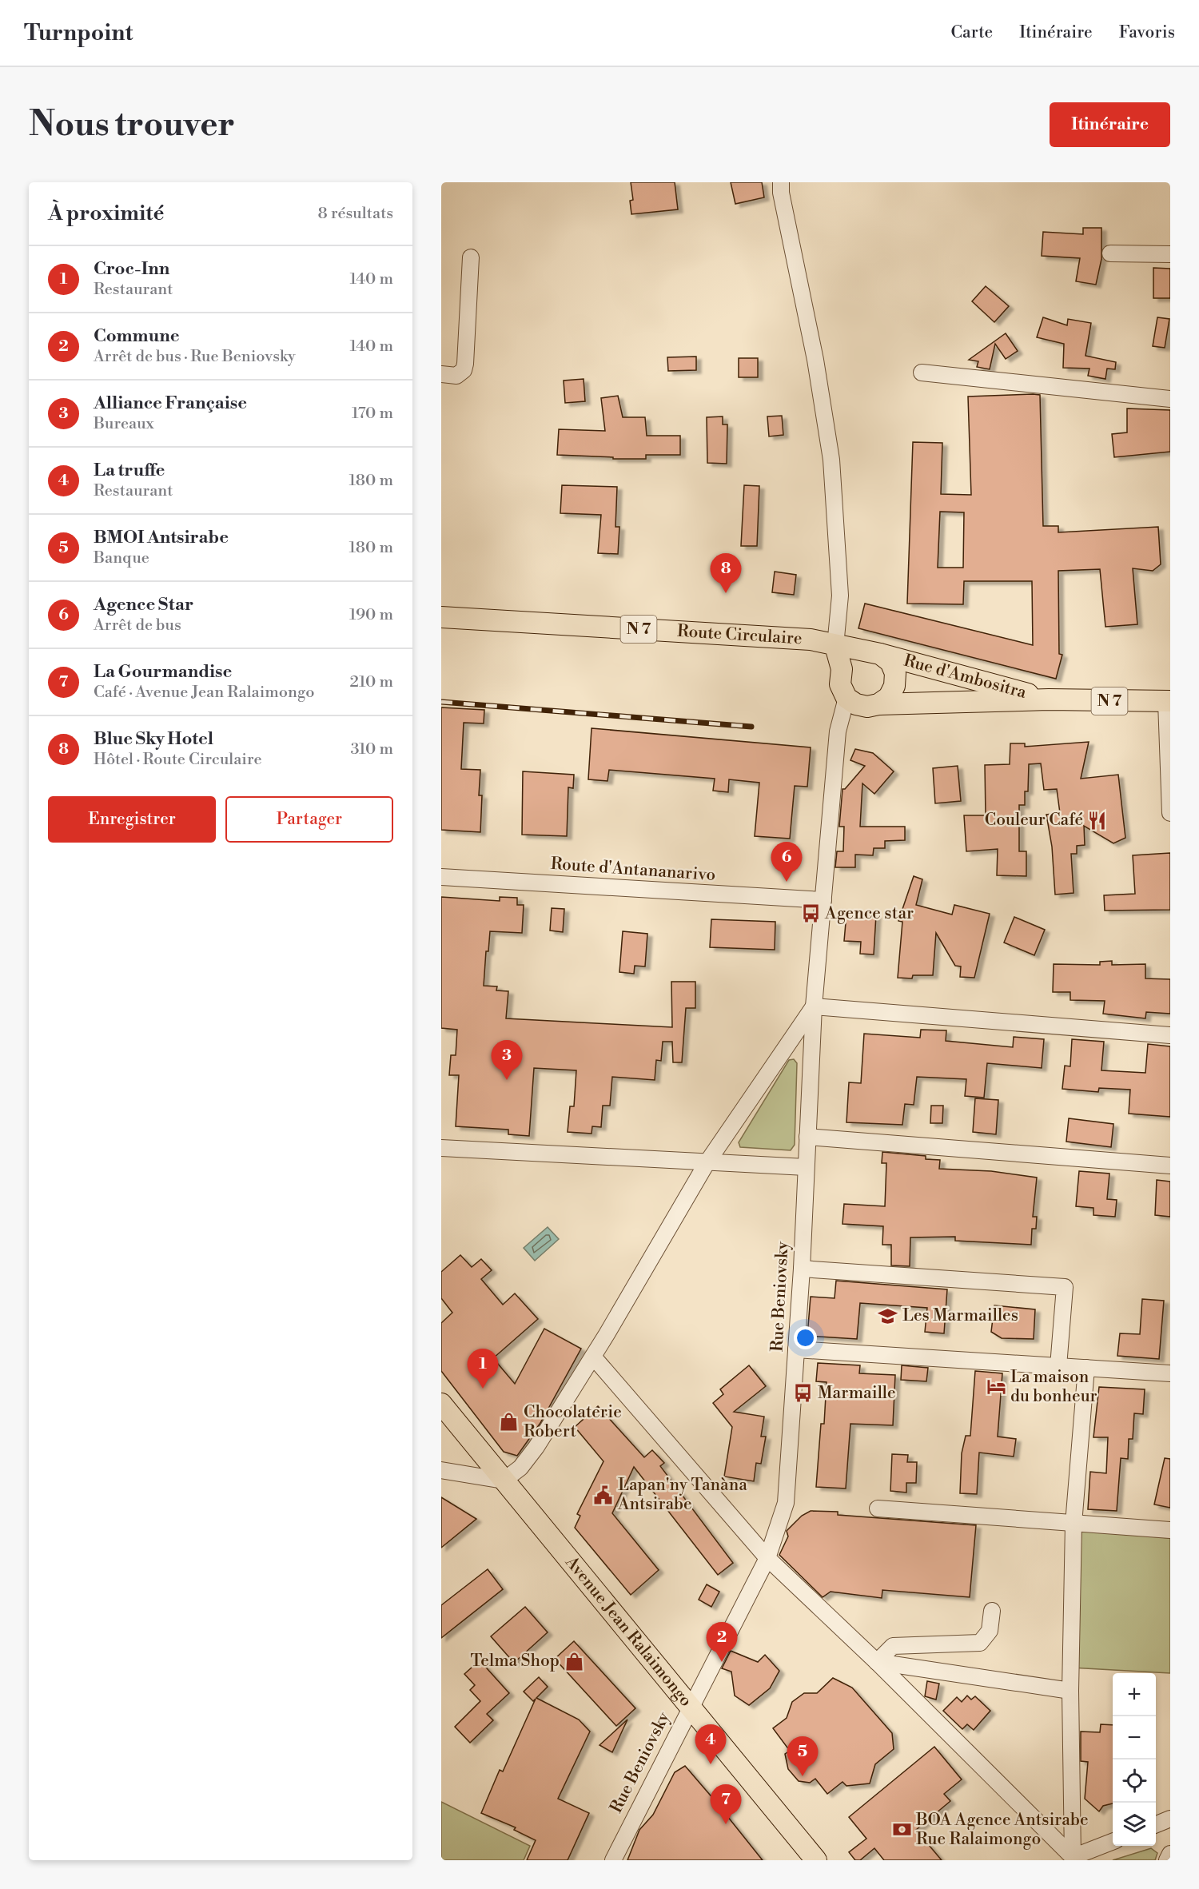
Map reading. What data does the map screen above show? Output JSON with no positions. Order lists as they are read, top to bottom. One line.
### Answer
{"streets":{"main road":["N 7","Route Circulaire","Rue d'Ambositra","Avenue Jean Ralaimongo"],"street":["Route d'Antananarivo","Rue Beniovsky"]},"crossings":[["N 7","Route Circulaire"],["N 7","Rue d'Ambositra"],["N 7","Rue Beniovsky"],["Rue d'Ambositra","Rue Beniovsky"],["Route d'Antananarivo","Rue Beniovsky"],["Rue Beniovsky","Avenue Jean Ralaimongo"]],"places":{"restaurant":["Couleur Café"],"bus stop":["Agence star","Marmaille"],"school or university":["Les Marmailles"],"hotel":["La maison du bonheur"],"shop":["Chocolaterie Robert","Telma Shop"],"public building":["Lapan'ny Tanàna Antsirabe"],"bank":["BOA Agence Antsirabe Rue Ralaimongo"]},"page":{"header":"Turnpoint","nav":["Carte","Itinéraire","Favoris"],"buttons":["Itinéraire",["Enregistrer","Partager"]],"title":"Nous trouver","heading":["À proximité","8 résultats"],"list":[{"mark":"1","name":"Croc-Inn","note":"Restaurant","value":"140 m"},{"mark":"2","name":"Commune","note":"Arrêt de bus · Rue Beniovsky","value":"140 m"},{"mark":"3","name":"Alliance Française","note":"Bureaux","value":"170 m"},{"mark":"4","name":"La truffe","note":"Restaurant","value":"180 m"},{"mark":"5","name":"BMOI Antsirabe","note":"Banque","value":"180 m"},{"mark":"6","name":"Agence Star","note":"Arrêt de bus","value":"190 m"},{"mark":"7","name":"La Gourmandise","note":"Café · Avenue Jean Ralaimongo","value":"210 m"},{"mark":"8","name":"Blue Sky Hotel","note":"Hôtel · Route Circulaire","value":"310 m"}],"pins":["8","6","3","1","2","4","5","7"],"map_buttons":["+","−"]}}
